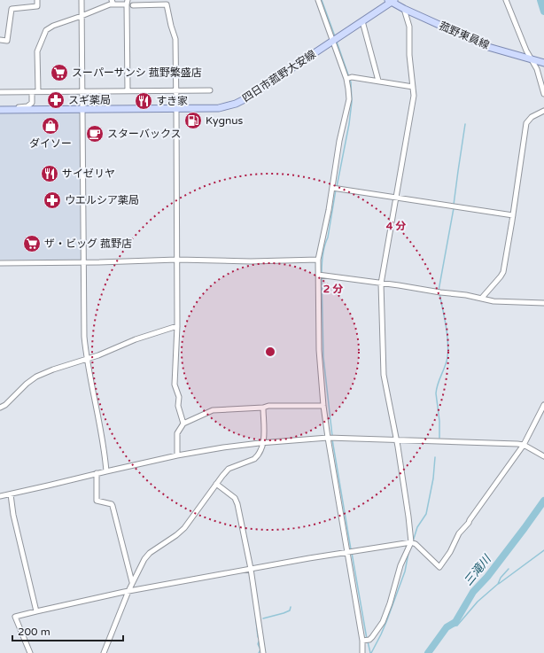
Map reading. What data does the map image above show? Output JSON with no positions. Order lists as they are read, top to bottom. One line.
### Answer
{"streets":{"main road":["菰野東員線","四日市菰野大安線"]},"crossings":[["菰野東員線","四日市菰野大安線"]],"water":["三滝川"],"places":{"supermarket":["スーパーサンシ 菰野繁盛店","ザ・ビッグ 菰野店"],"pharmacy":["スギ薬局","ウエルシア薬局"],"restaurant":["すき家","サイゼリヤ"],"fuel station":["Kygnus"],"shop":["ダイソー"],"cafe":["スターバックス"]},"scale_bar":"200 m","rings":["4 分","2 分"]}
